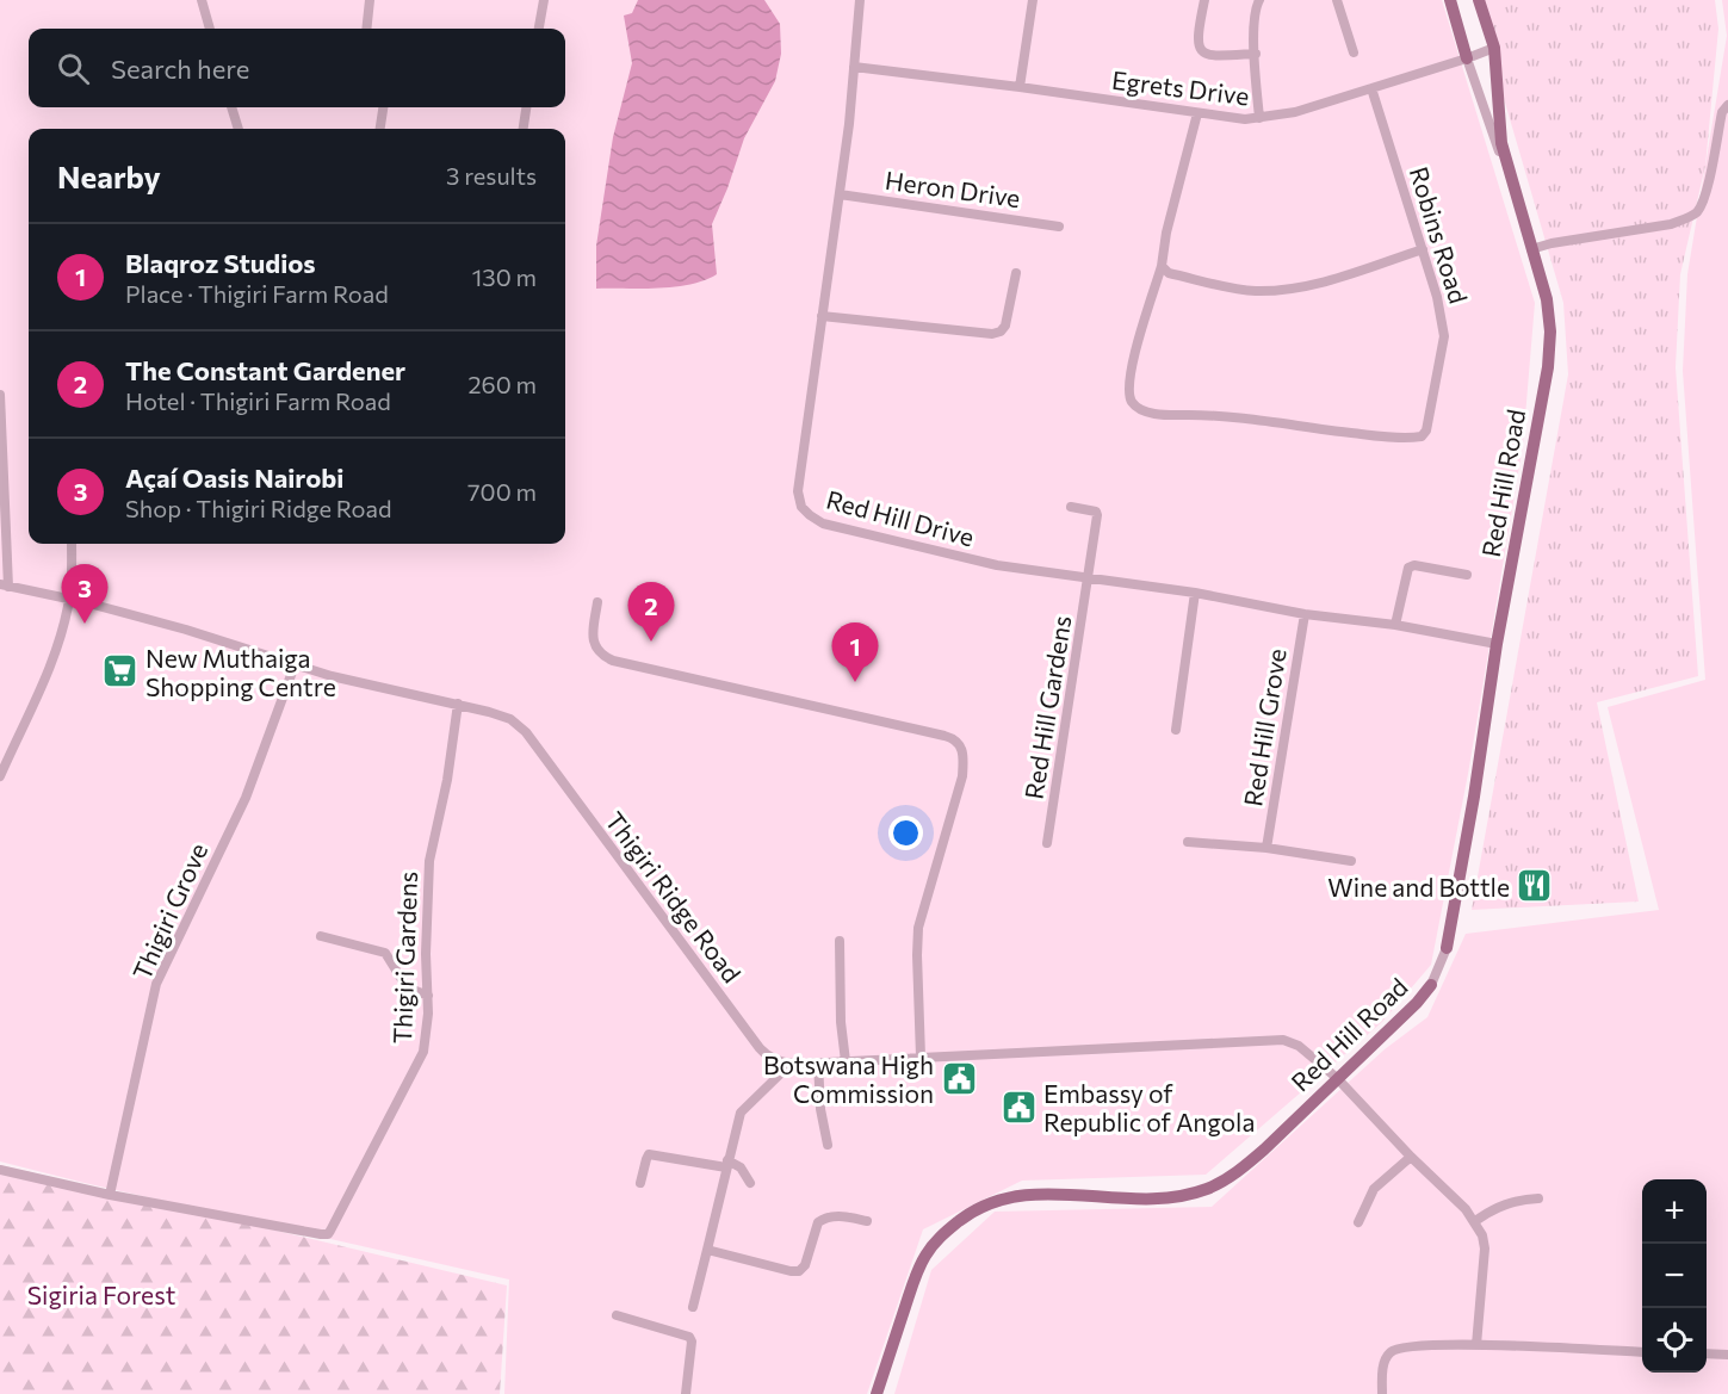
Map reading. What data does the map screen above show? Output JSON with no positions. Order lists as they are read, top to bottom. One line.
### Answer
{"streets":{"main road":["Red Hill Road"],"street":["Egrets Drive","Heron Drive","Robins Road","Red Hill Drive","Red Hill Gardens","Red Hill Grove","Thigiri Ridge Road","Thigiri Grove","Thigiri Gardens"]},"crossings":[["Egrets Drive","Robins Road"],["Egrets Drive","Red Hill Road"],["Egrets Drive","Red Hill Drive"],["Heron Drive","Red Hill Drive"],["Red Hill Road","Red Hill Drive"],["Red Hill Drive","Red Hill Gardens"],["Red Hill Drive","Red Hill Grove"],["Thigiri Ridge Road","Thigiri Grove"],["Thigiri Ridge Road","Thigiri Gardens"],["Thigiri Grove","Thigiri Gardens"]],"parks":["Sigiria Forest"],"places":{"supermarket":["New Muthaiga Shopping Centre"],"restaurant":["Wine and Bottle"],"public building":["Botswana High Commission","Embassy of Republic of Angola"]},"page":{"search":"Search here","heading":["Nearby","3 results"],"list":[{"mark":"1","name":"Blaqroz Studios","note":"Place · Thigiri Farm Road","value":"130 m"},{"mark":"2","name":"The Constant Gardener","note":"Hotel · Thigiri Farm Road","value":"260 m"},{"mark":"3","name":"Açaí Oasis Nairobi","note":"Shop · Thigiri Ridge Road","value":"700 m"}],"pins":["3","2","1"],"map_buttons":["+","−"]}}
